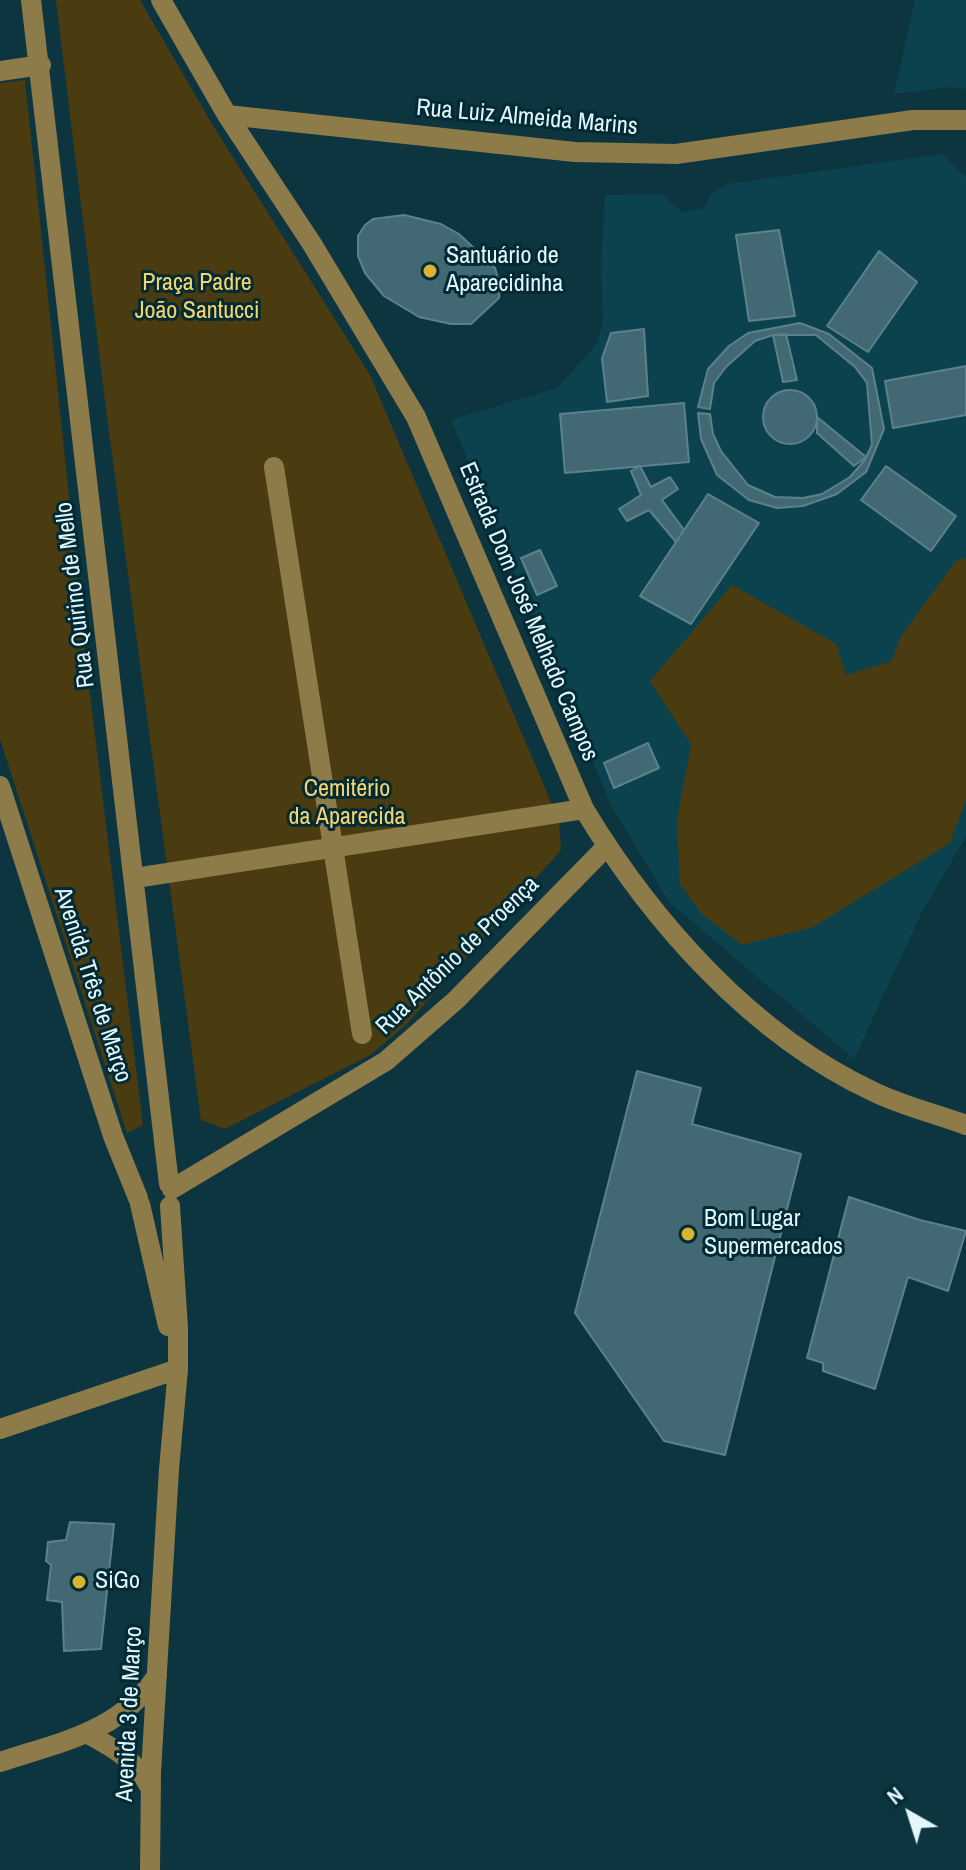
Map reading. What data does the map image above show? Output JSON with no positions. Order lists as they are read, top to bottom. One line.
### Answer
{"streets":{"street":["Rua Luiz Almeida Marins","Rua Quirino de Mello","Estrada Dom José Melhado Campos","Rua Antônio de Proença","Avenida Três de Março","Avenida 3 de Março"]},"crossings":[["Rua Luiz Almeida Marins","Estrada Dom José Melhado Campos"],["Rua Quirino de Mello","Rua Antônio de Proença"],["Rua Quirino de Mello","Avenida Três de Março"],["Rua Quirino de Mello","Avenida 3 de Março"],["Estrada Dom José Melhado Campos","Rua Antônio de Proença"],["Rua Antônio de Proença","Avenida Três de Março"],["Avenida Três de Março","Avenida 3 de Março"]],"parks":["Praça Padre João Santucci","Cemitério da Aparecida"],"places":["Santuário de Aparecidinha","Bom Lugar Supermercados","SiGo"],"north":"top left"}
